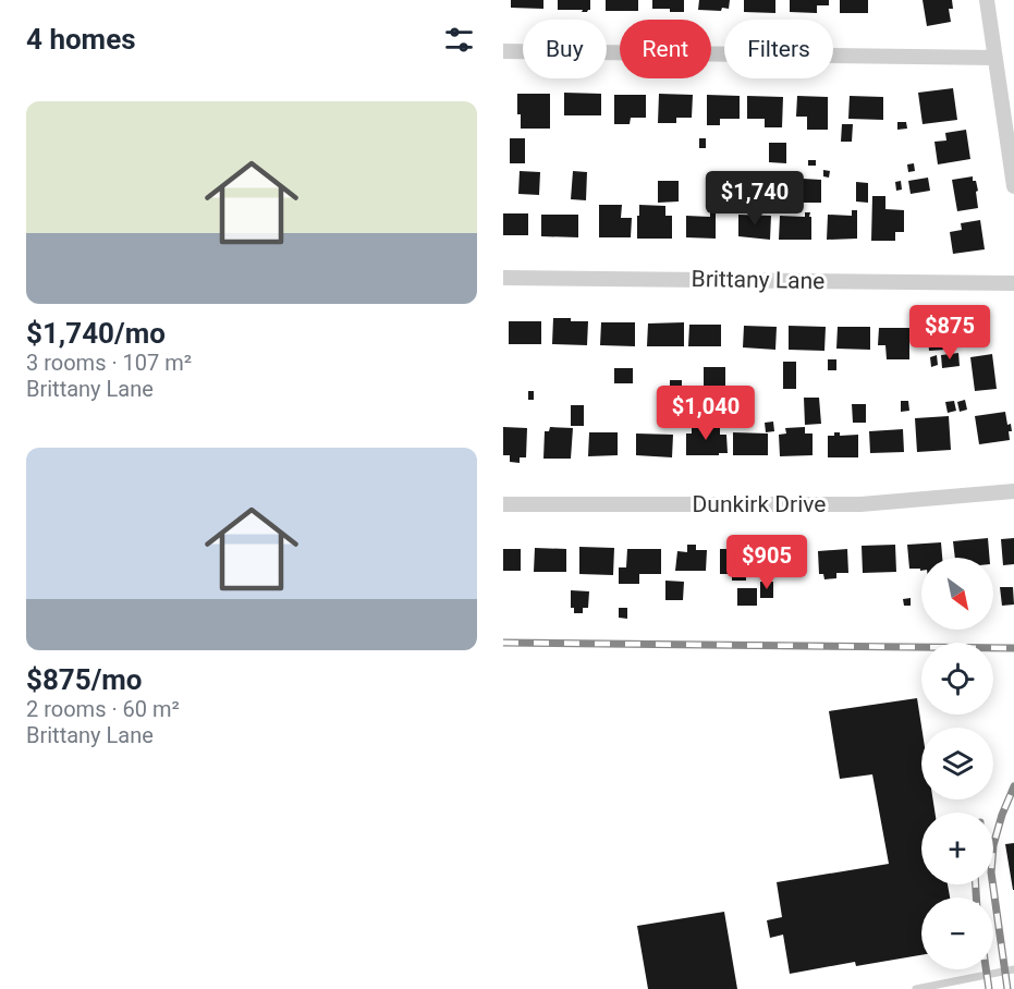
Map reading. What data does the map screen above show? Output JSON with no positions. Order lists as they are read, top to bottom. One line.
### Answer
{"streets":{"street":["Brittany Lane","Dunkirk Drive"]},"north":"bottom right","page":{"heading":"4 homes","chip":["Buy","Rent","Filters"],"list":[{"name":"$1,740/mo","note":"3 rooms · 107 m² · Brittany Lane"},{"name":"$875/mo","note":"2 rooms · 60 m² · Brittany Lane"}],"price":["$1,740","$875","$1,040","$905"],"map_buttons":["+","−"]}}
